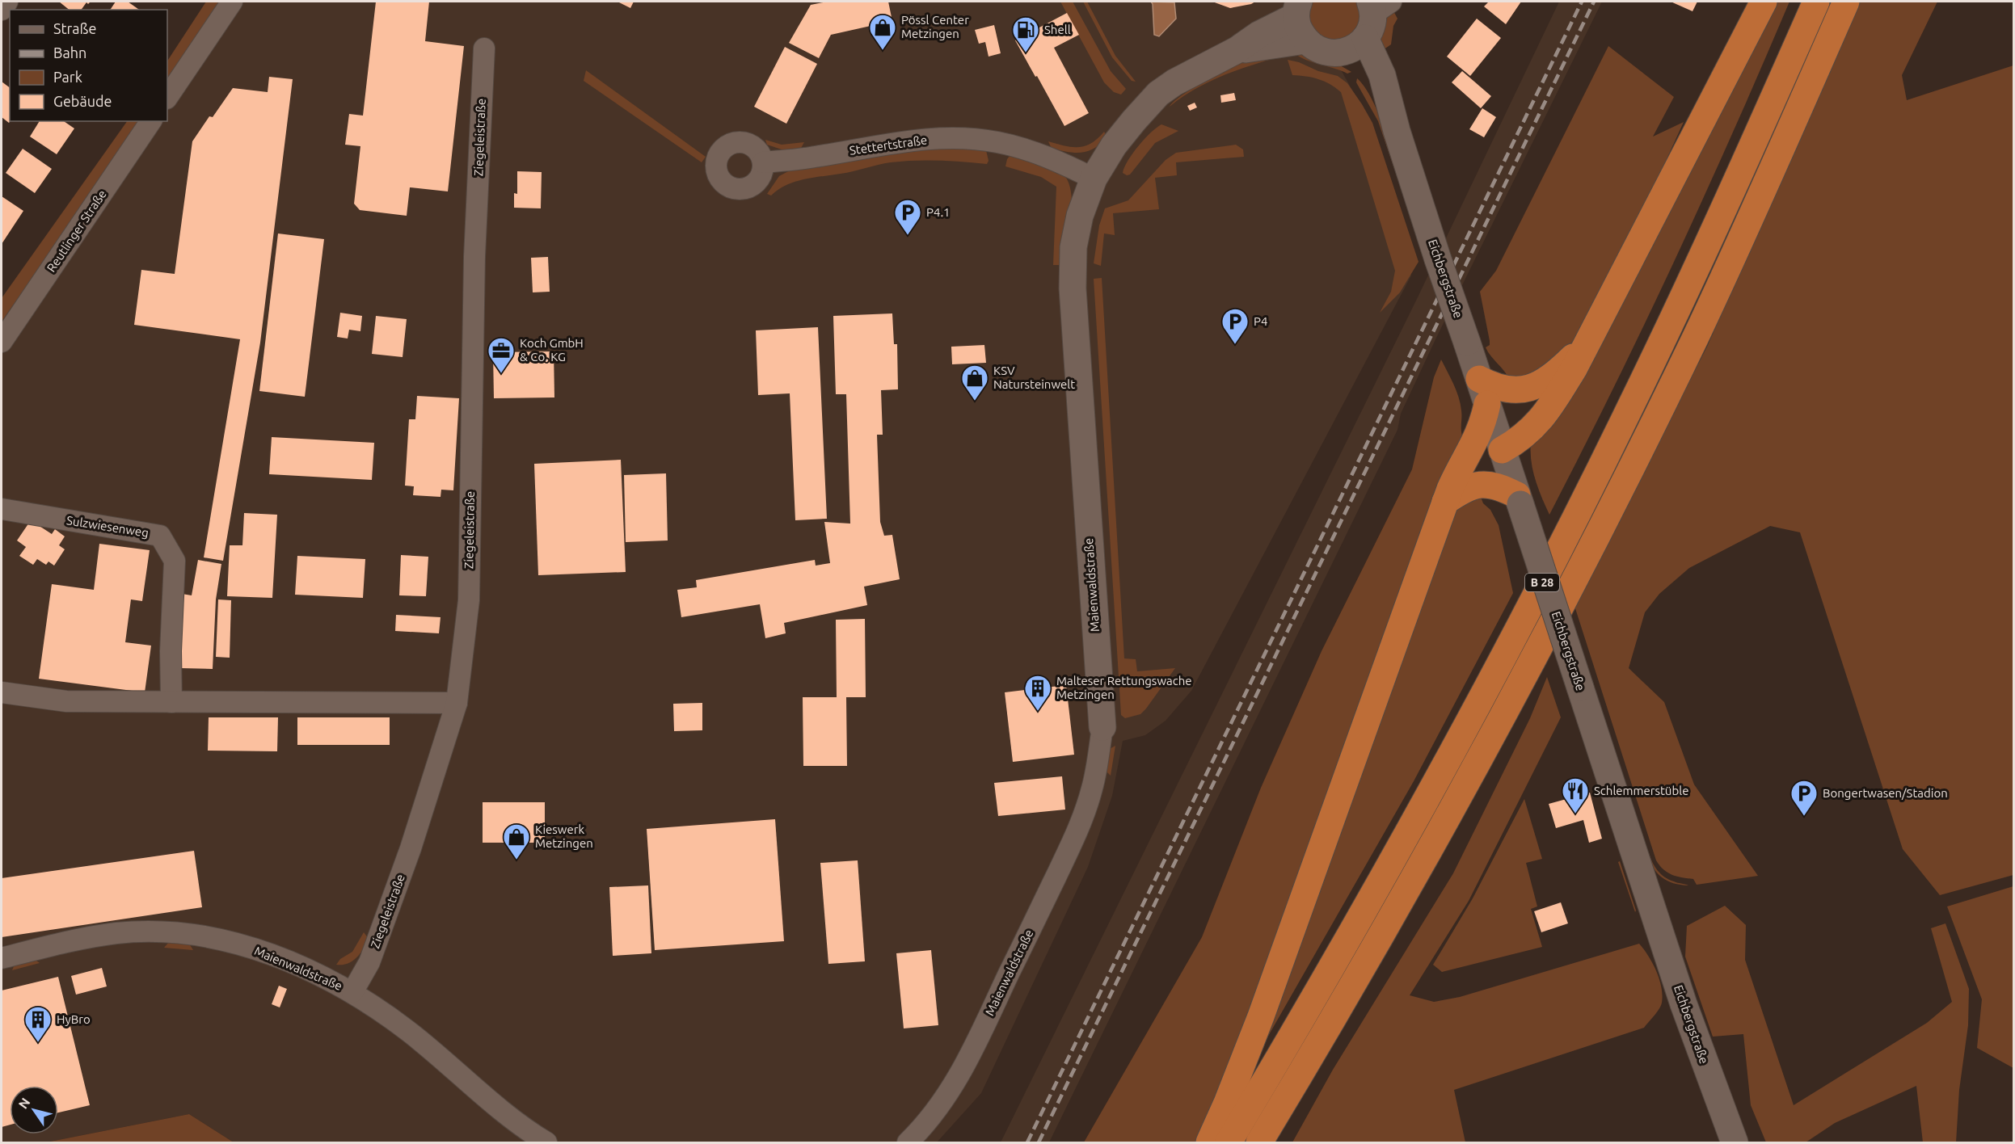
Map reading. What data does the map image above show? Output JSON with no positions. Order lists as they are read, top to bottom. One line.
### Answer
{"streets":{"highway":["B 28"],"main road":["Eichbergstraße","Maienwaldstraße"],"street":["Ziegeleistraße","Stettertstraße","Reutlinger Straße","Sulzwiesenweg"]},"crossings":[["Ziegeleistraße","Maienwaldstraße"],["Stettertstraße","Maienwaldstraße"],["Eichbergstraße","Maienwaldstraße"]],"places":{"shop":["Pössl Center Metzingen","KSV Natursteinwelt","Kieswerk Metzingen"],"fuel station":["Shell"],"parking":["P4.1","P4","Bongertwasen/Stadion"],"office":["Koch GmbH & Co. KG"],"building":["Malteser Rettungswache Metzingen","HyBro"],"restaurant":["Schlemmerstüble"]},"legend":["Straße","Bahn","Park","Gebäude"],"north":"top left"}
